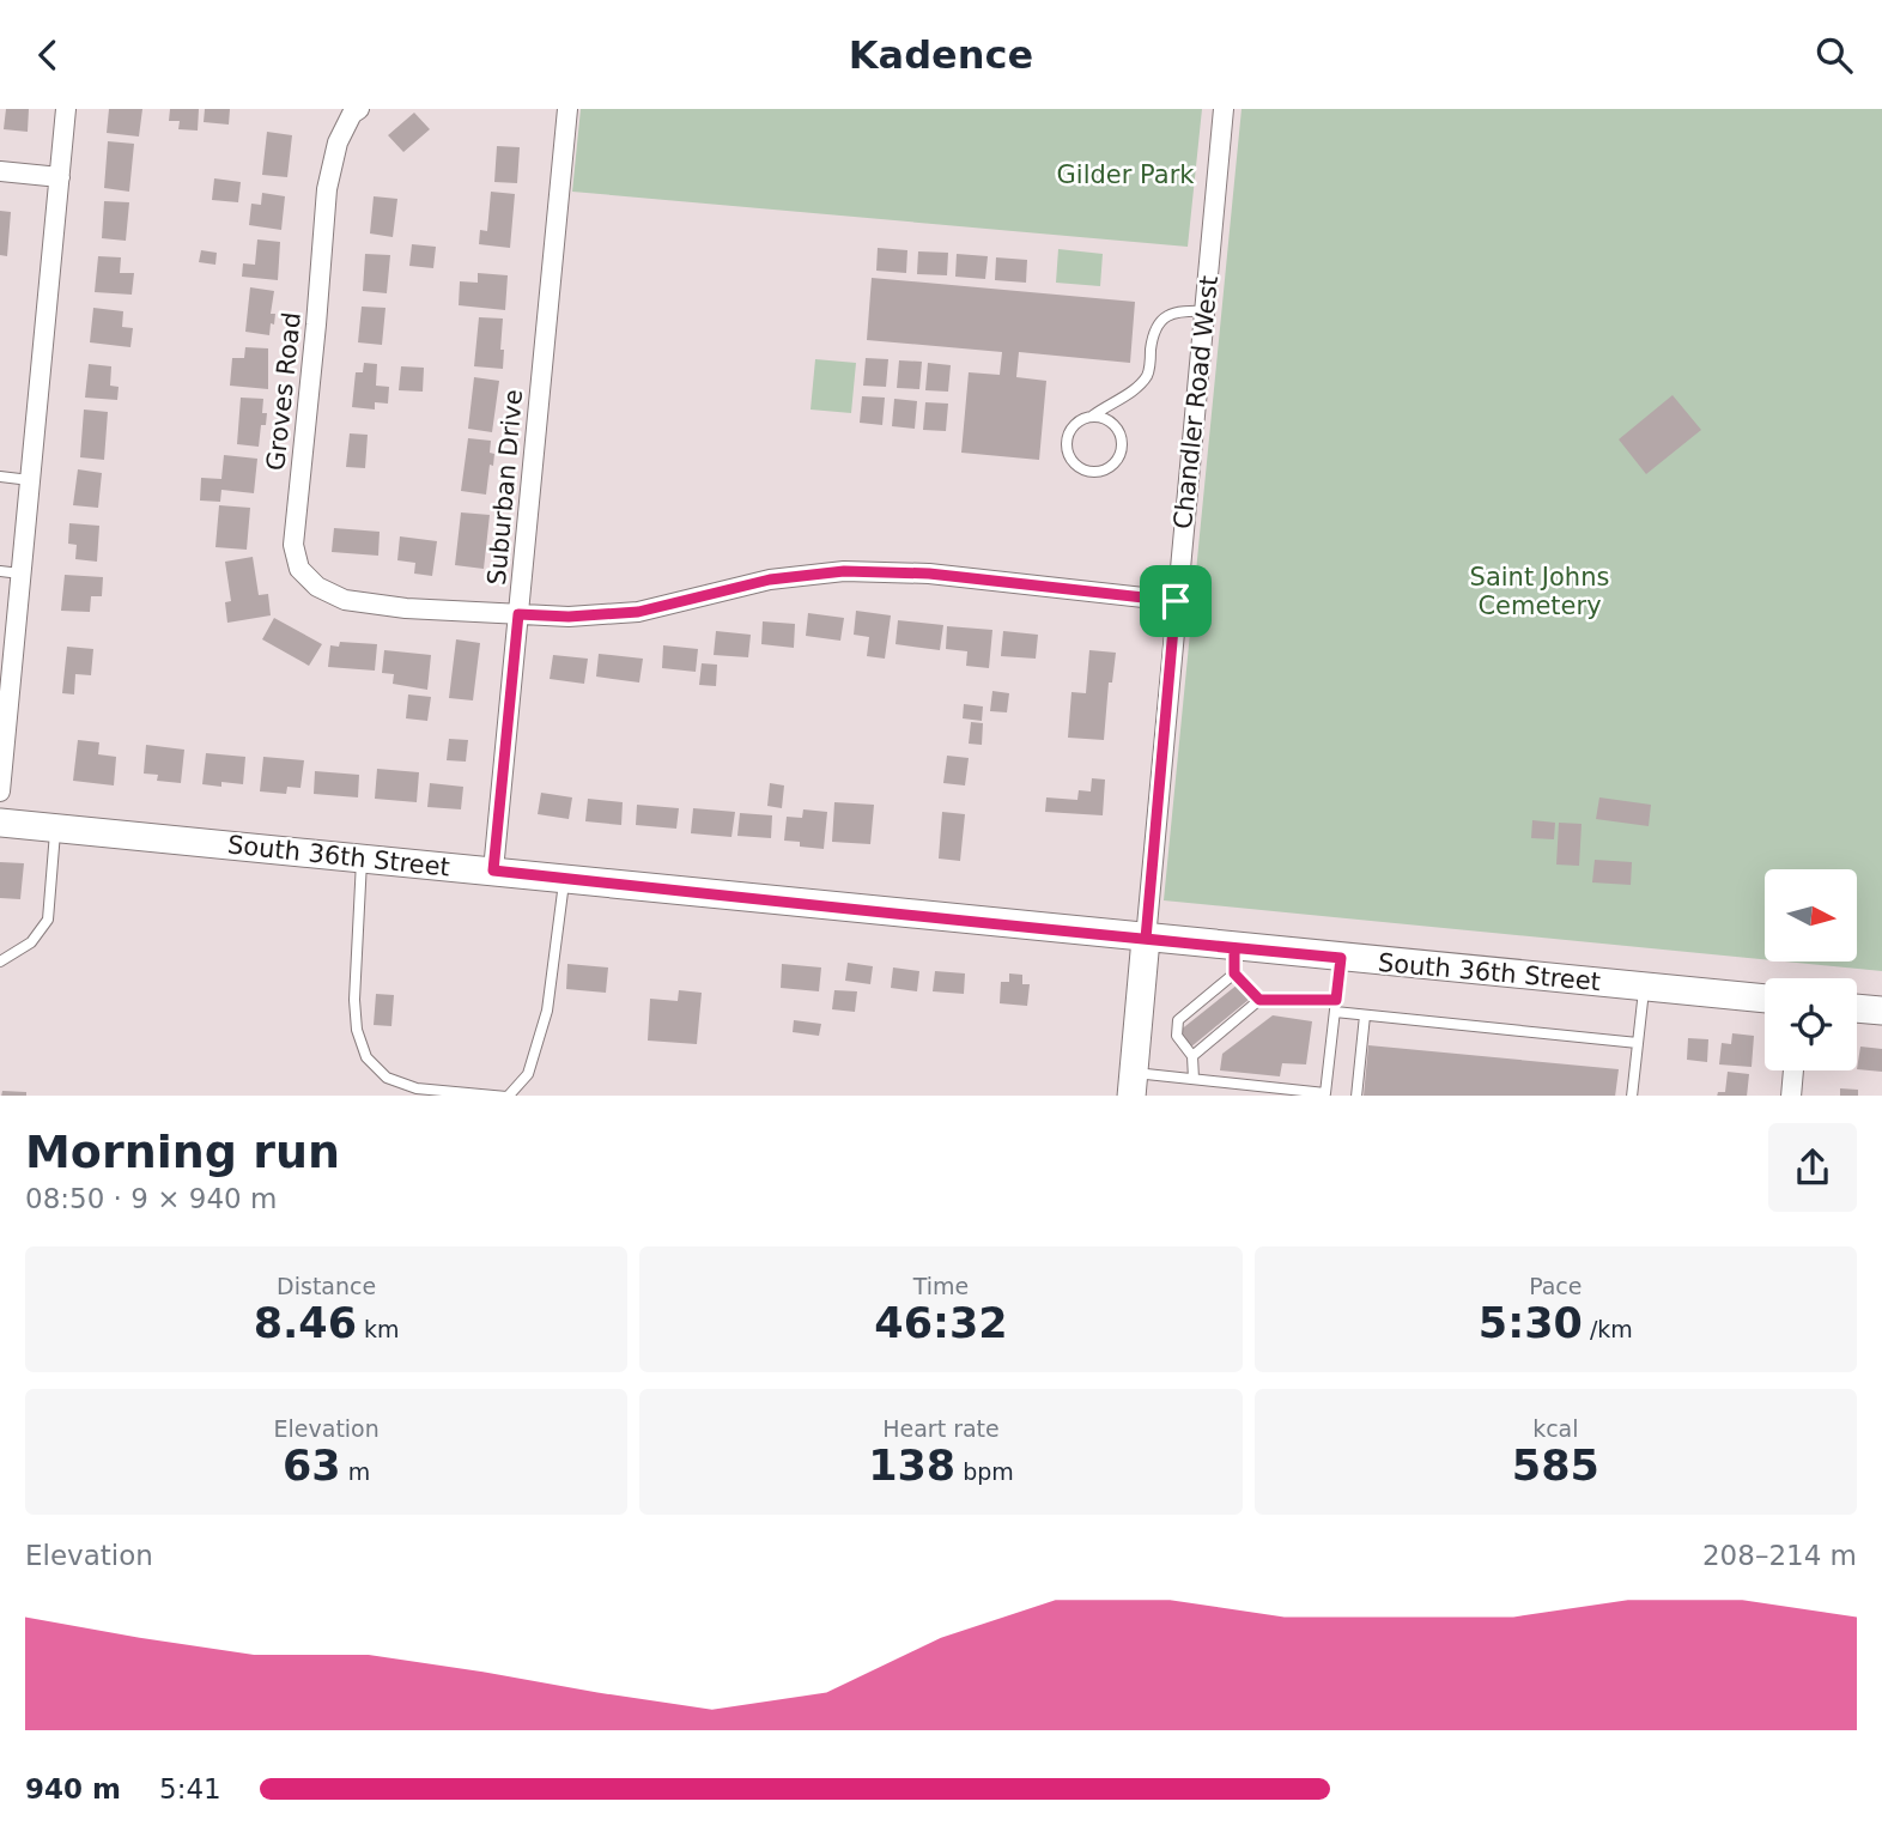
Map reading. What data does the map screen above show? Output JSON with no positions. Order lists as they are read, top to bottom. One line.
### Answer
{"streets":{"main road":["Chandler Road West","South 36th Street"],"street":["Groves Road","Suburban Drive"]},"crossings":[["Groves Road","Chandler Road West"],["Groves Road","Suburban Drive"],["Chandler Road West","South 36th Street"],["Suburban Drive","South 36th Street"]],"parks":["Gilder Park","Saint Johns Cemetery"],"north":"right","page":{"header":"Kadence","heading":["Morning run","08:50 · 9 × 940 m"],"stats":[["Distance","8.46 km"],["Time","46:32"],["Pace","5:30 /km"],["Elevation","63 m"],["Heart rate","138 bpm"],["kcal","585"]],"chart":["Elevation","208–214 m"],"list":[{"name":"940 m","note":"5:41"}]}}
